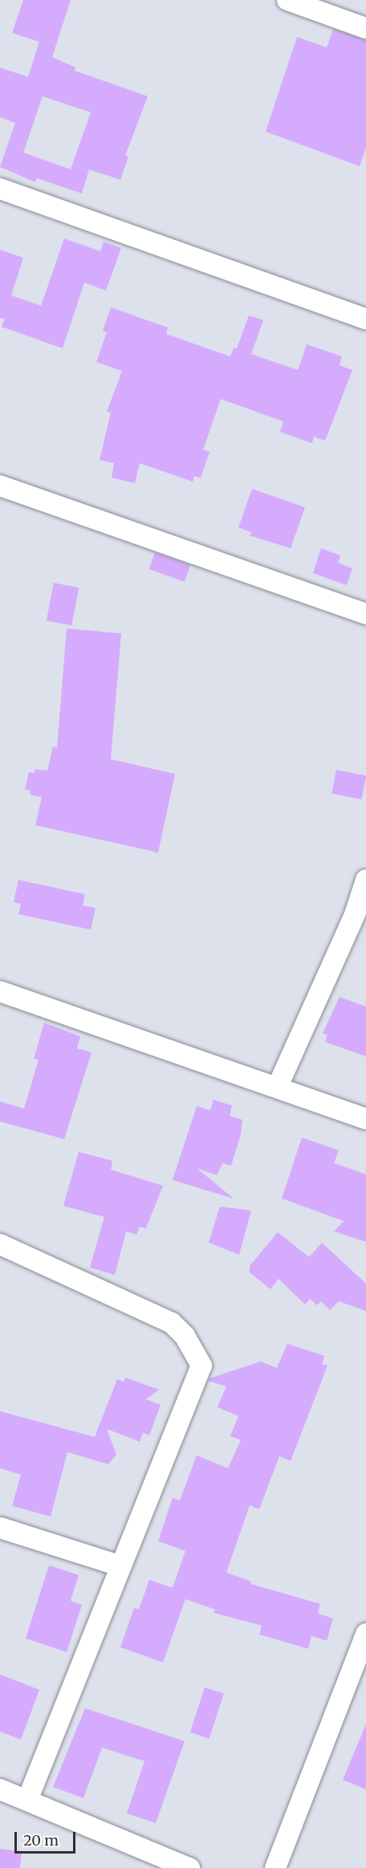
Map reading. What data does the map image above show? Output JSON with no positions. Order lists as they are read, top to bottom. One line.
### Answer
{"scale_bar":"20 m"}
